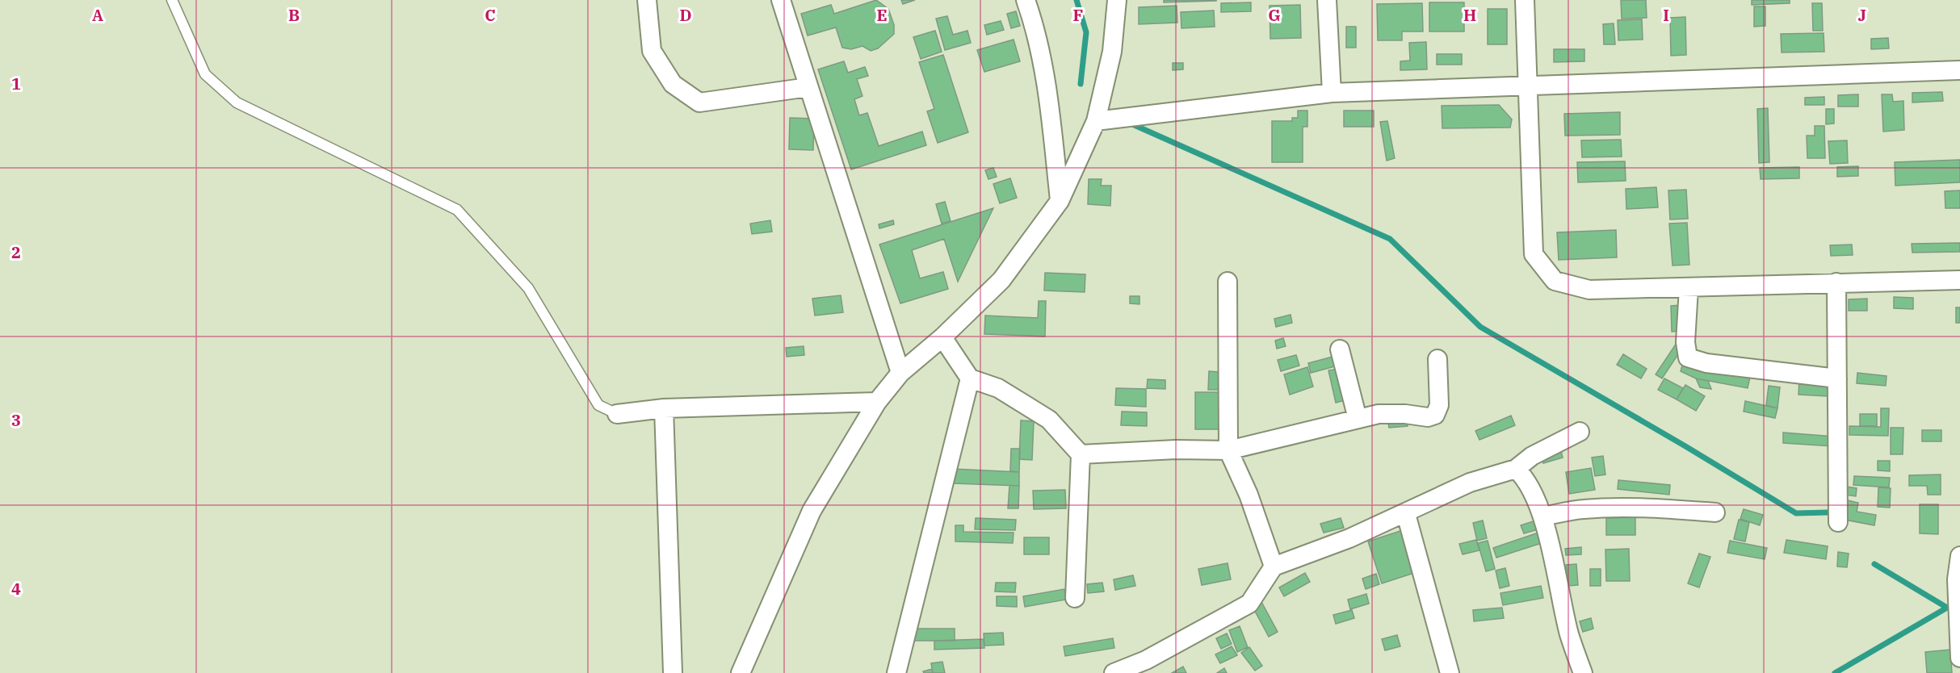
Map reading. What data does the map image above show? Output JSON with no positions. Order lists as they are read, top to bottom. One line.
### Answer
{"grid":{"columns":["A","B","C","D","E","F","G","H","I","J"],"rows":["1","2","3","4"]}}
